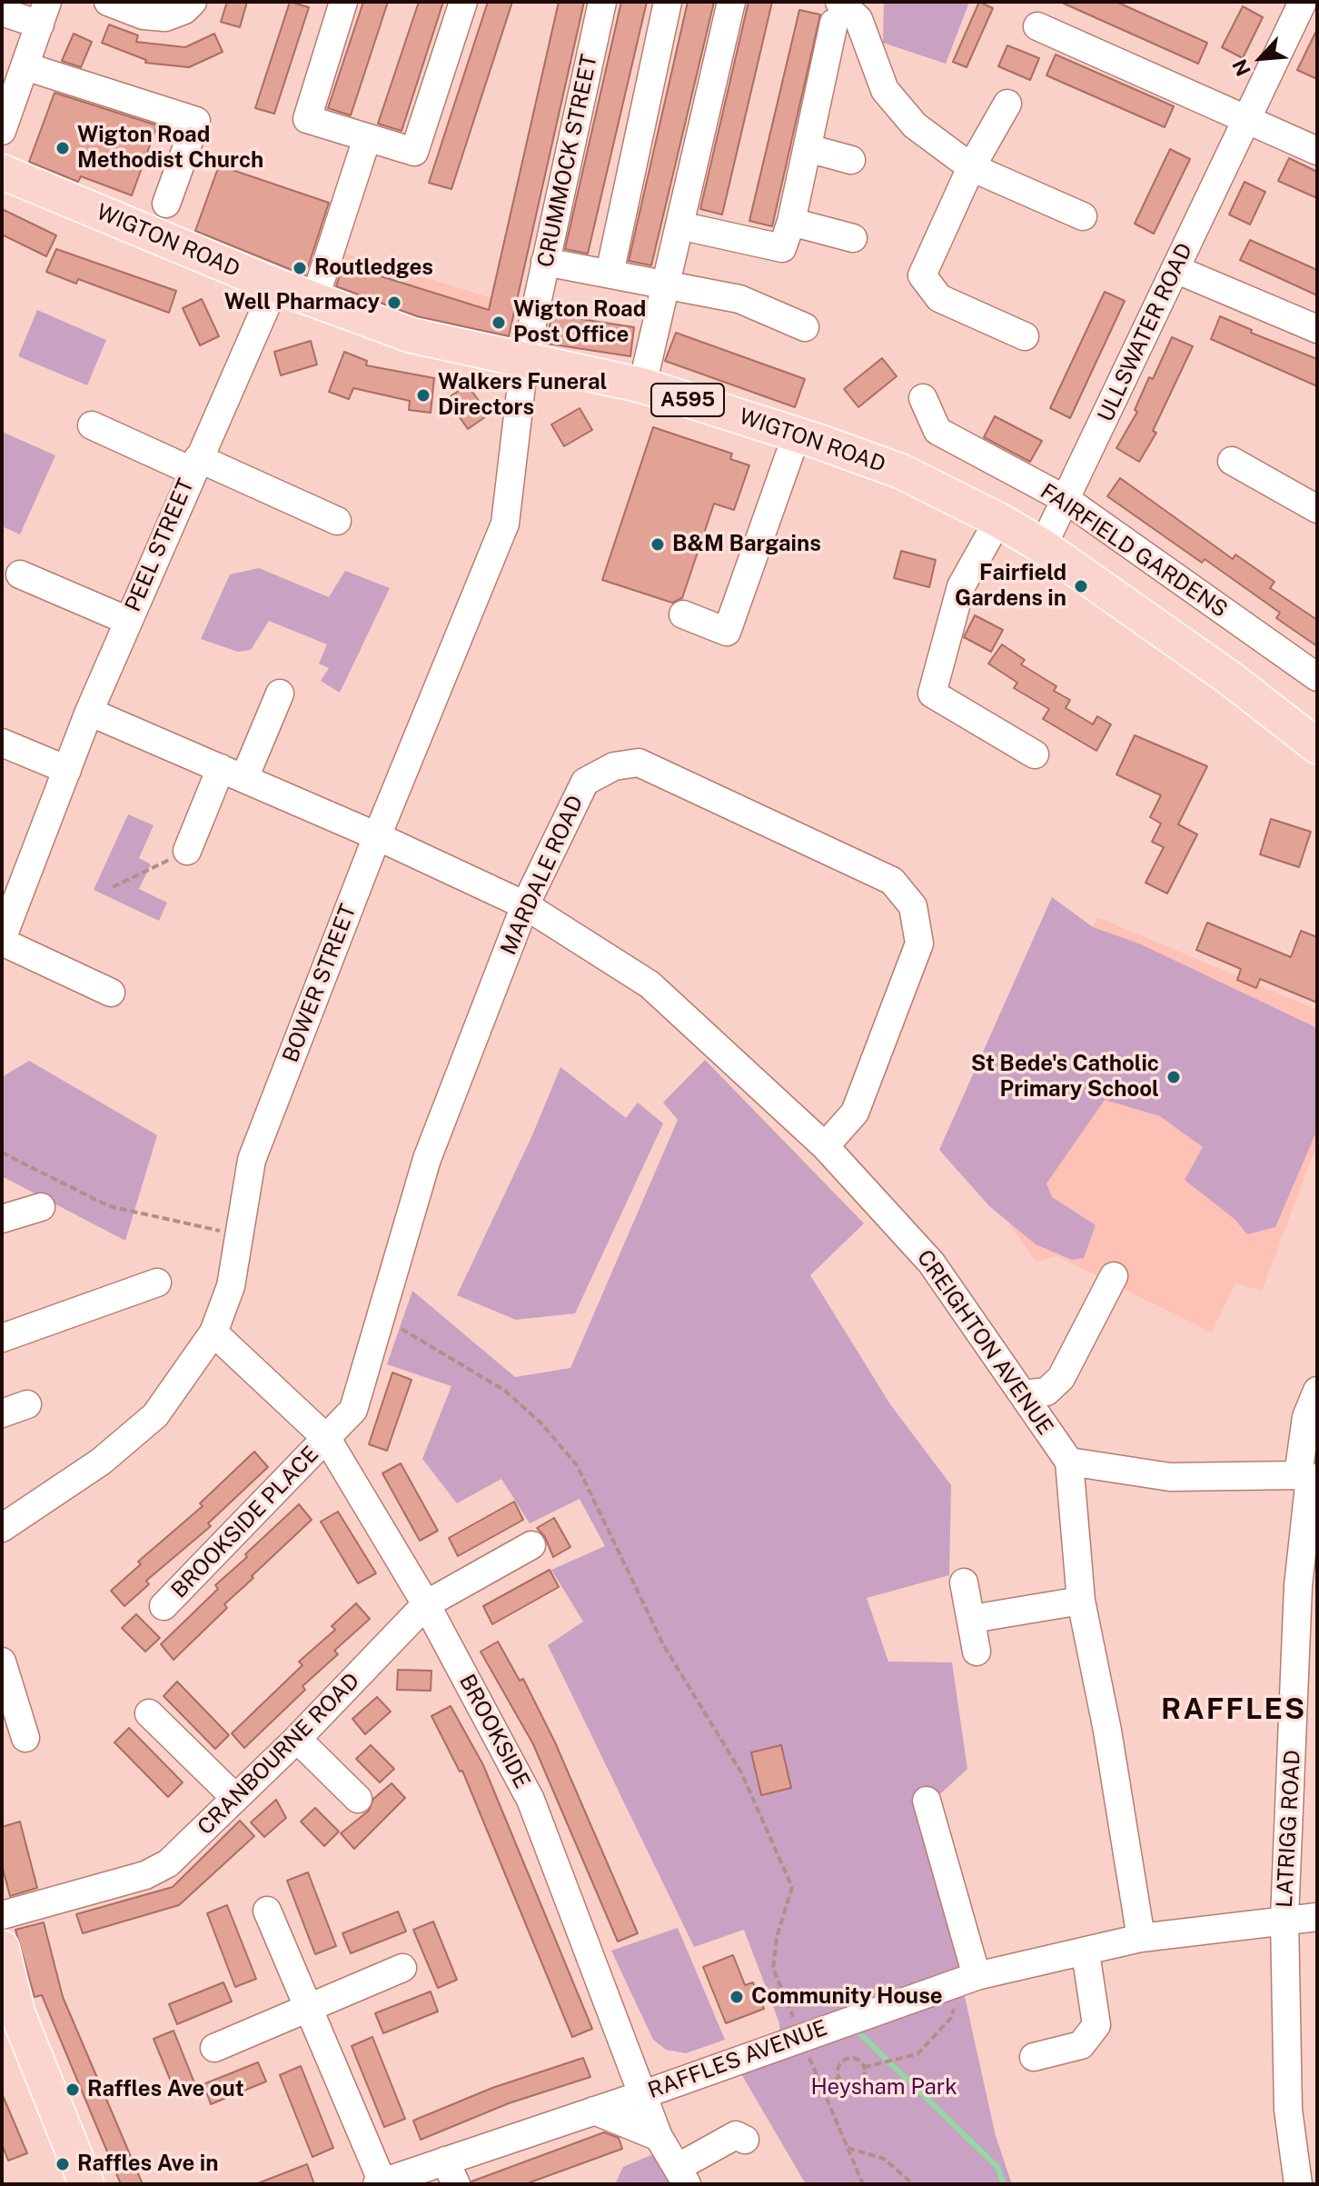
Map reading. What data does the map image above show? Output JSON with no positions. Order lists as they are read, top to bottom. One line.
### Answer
{"streets":{"main road":["WIGTON ROAD","A595"],"street":["CRUMMOCK STREET","ULLSWATER ROAD","PEEL STREET","FAIRFIELD GARDENS","MARDALE ROAD","BOWER STREET","CREIGHTON AVENUE","BROOKSIDE PLACE","BROOKSIDE","CRANBOURNE ROAD","LATRIGG ROAD","RAFFLES AVENUE"]},"crossings":[["CRUMMOCK STREET","WIGTON ROAD"],["CRUMMOCK STREET","BOWER STREET"],["WIGTON ROAD","ULLSWATER ROAD"],["WIGTON ROAD","PEEL STREET"],["WIGTON ROAD","BOWER STREET"],["ULLSWATER ROAD","FAIRFIELD GARDENS"],["PEEL STREET","CREIGHTON AVENUE"],["MARDALE ROAD","CREIGHTON AVENUE"],["MARDALE ROAD","BROOKSIDE PLACE"],["MARDALE ROAD","BROOKSIDE"],["BOWER STREET","CREIGHTON AVENUE"],["BOWER STREET","BROOKSIDE"],["CREIGHTON AVENUE","RAFFLES AVENUE"],["BROOKSIDE PLACE","BROOKSIDE"],["BROOKSIDE","CRANBOURNE ROAD"],["BROOKSIDE","RAFFLES AVENUE"],["LATRIGG ROAD","RAFFLES AVENUE"]],"districts":["RAFFLES"],"parks":["Heysham Park"],"places":["Wigton Road Methodist Church","Routledges","Well Pharmacy","Wigton Road Post Office","Walkers Funeral Directors","B&M Bargains","Fairfield Gardens in","St Bede's Catholic Primary School","Community House","Raffles Ave out","Raffles Ave in"],"north":"bottom left"}
